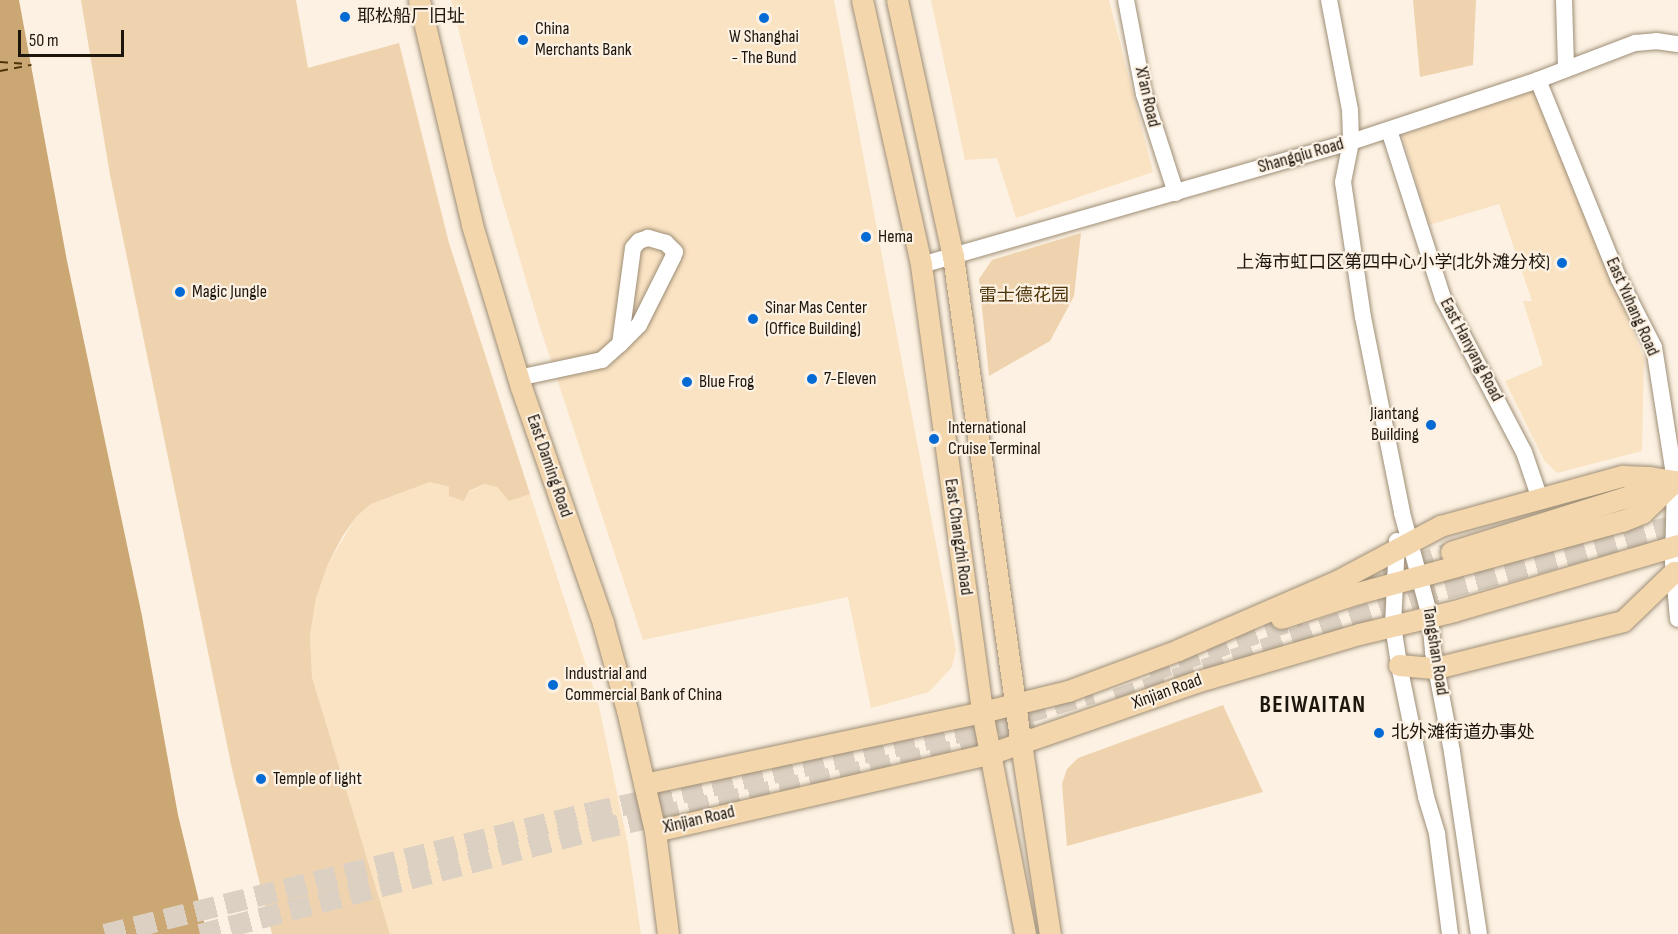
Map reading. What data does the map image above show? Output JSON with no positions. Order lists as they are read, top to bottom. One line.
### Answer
{"streets":{"main road":["East Daming Road","East Changzhi Road","Xinjian Road"],"street":["Xi'an Road","Shangqiu Road","East Yuhang Road","East Hanyang Road","Tangshan Road"]},"crossings":[["Xi'an Road","Shangqiu Road"],["Shangqiu Road","East Yuhang Road"],["Shangqiu Road","East Hanyang Road"],["Shangqiu Road","East Changzhi Road"],["Shangqiu Road","Tangshan Road"],["East Yuhang Road","Xinjian Road"],["East Hanyang Road","Xinjian Road"],["East Daming Road","Xinjian Road"],["East Changzhi Road","Xinjian Road"],["Tangshan Road","Xinjian Road"]],"districts":["BEIWAITAN"],"parks":["雷士德花园"],"places":["耶松船厂旧址","W Shanghai - The Bund","China Merchants Bank","Hema","上海市虹口区第四中心小学(北外滩分校)","Magic Jungle","Sinar Mas Center (Office Building)","7-Eleven","Blue Frog","Jiantang Building","International Cruise Terminal","Industrial and Commercial Bank of China","北外滩街道办事处","Temple of light"],"scale_bar":"50 m"}
